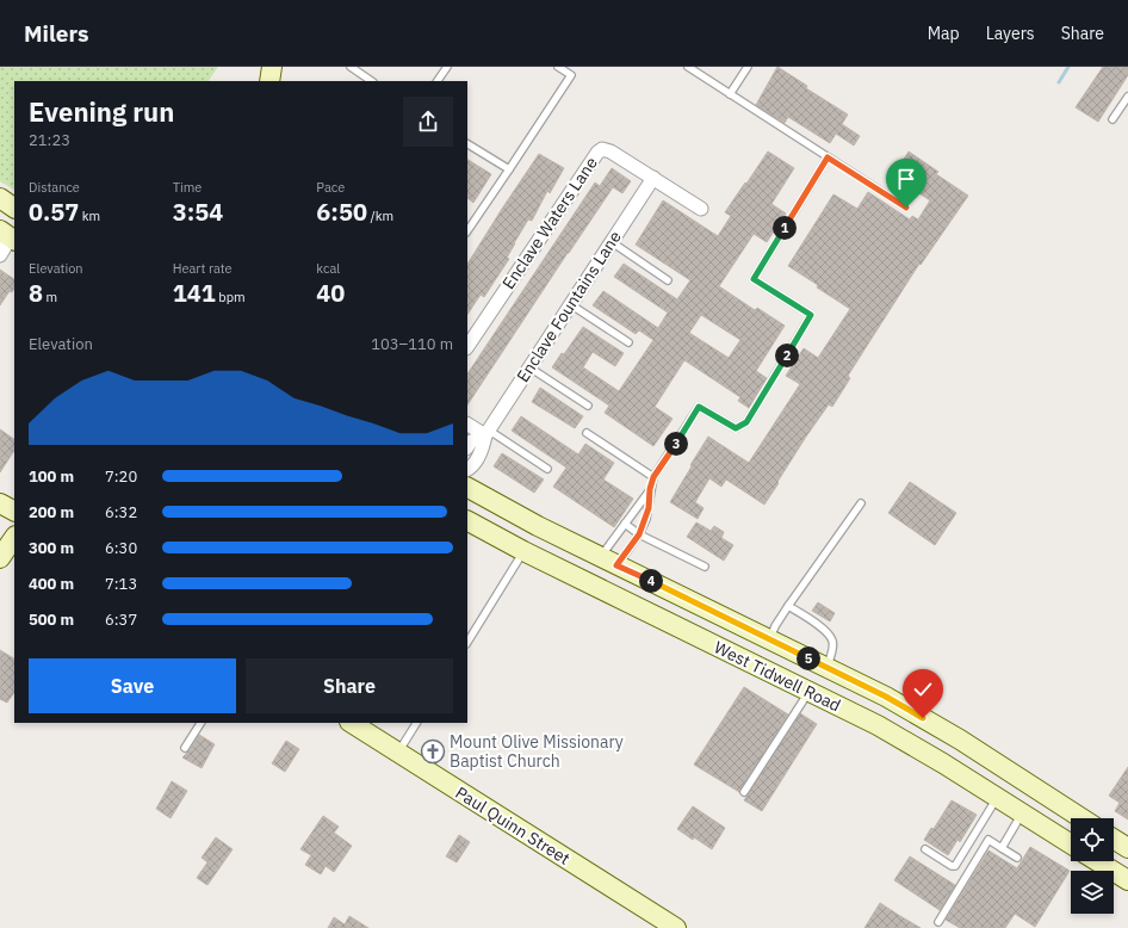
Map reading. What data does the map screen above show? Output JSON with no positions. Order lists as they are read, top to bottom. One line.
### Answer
{"streets":{"main road":["West Tidwell Road","Paul Quinn Street"],"street":["Enclave Waters Lane","Enclave Fountains Lane"]},"crossings":[["Enclave Waters Lane","Enclave Fountains Lane"]],"places":{"church":["Mount Olive Missionary Baptist Church"]},"page":{"header":"Milers","nav":["Map","Layers","Share"],"heading":["Evening run","21:23"],"stats":[["Distance","0.57 km"],["Time","3:54"],["Pace","6:50 /km"],["Elevation","8 m"],["Heart rate","141 bpm"],["kcal","40"]],"pins":["1","2","3","4","5"],"chart":["Elevation","103–110 m"],"list":[{"name":"100 m","note":"7:20"},{"name":"200 m","note":"6:32"},{"name":"300 m","note":"6:30"},{"name":"400 m","note":"7:13"},{"name":"500 m","note":"6:37"}],"buttons":["Save","Share"]}}
